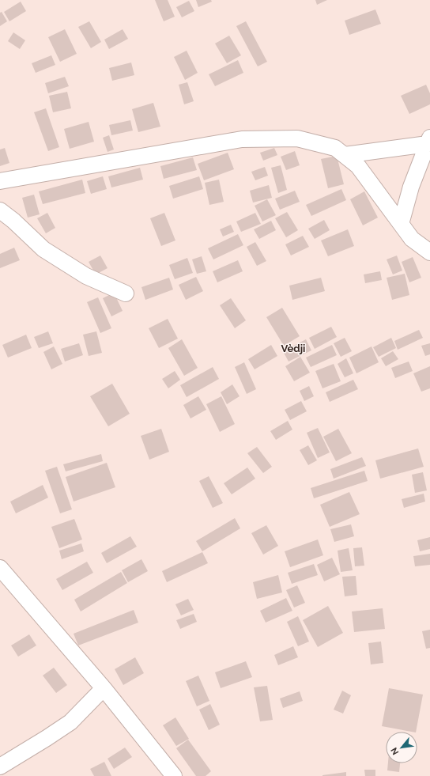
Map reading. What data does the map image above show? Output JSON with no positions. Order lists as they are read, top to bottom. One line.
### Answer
{"districts":["Vèdji"],"north":"bottom left"}
